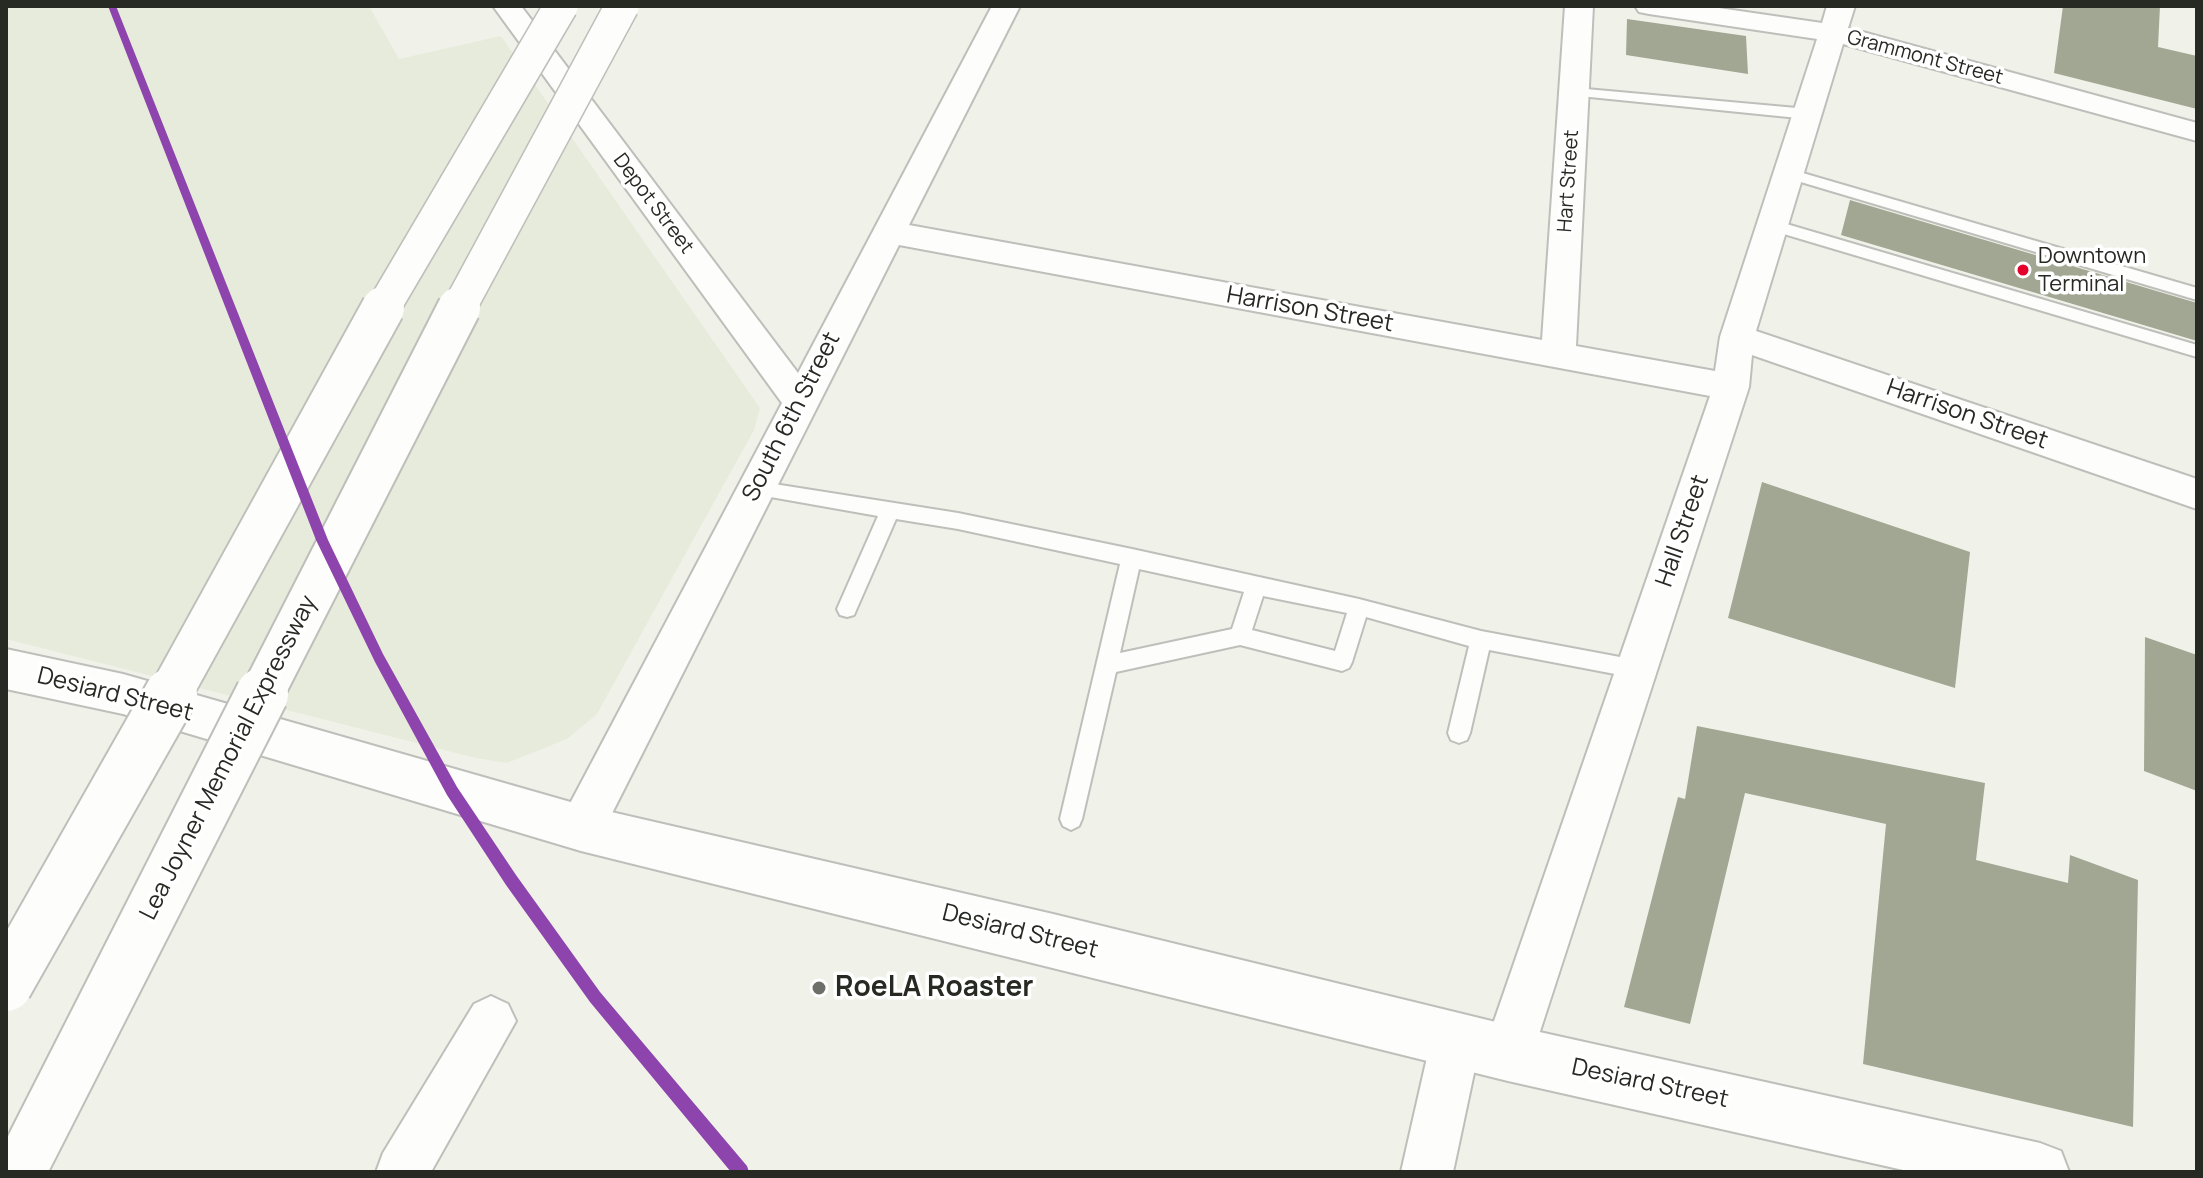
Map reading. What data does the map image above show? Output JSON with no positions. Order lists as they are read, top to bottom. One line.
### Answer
{"streets":{"main road":["Desiard Street","Lea Joyner Memorial Expressway"],"street":["Grammont Street","Hart Street","Depot Street","Harrison Street","South 6th Street","Hall Street"]},"crossings":[["Grammont Street","Hall Street"],["Hart Street","Harrison Street"],["Depot Street","South 6th Street"],["Harrison Street","South 6th Street"],["Harrison Street","Hall Street"],["South 6th Street","Desiard Street"],["Hall Street","Desiard Street"]],"places":["Downtown Terminal","RoeLA Roaster"]}
